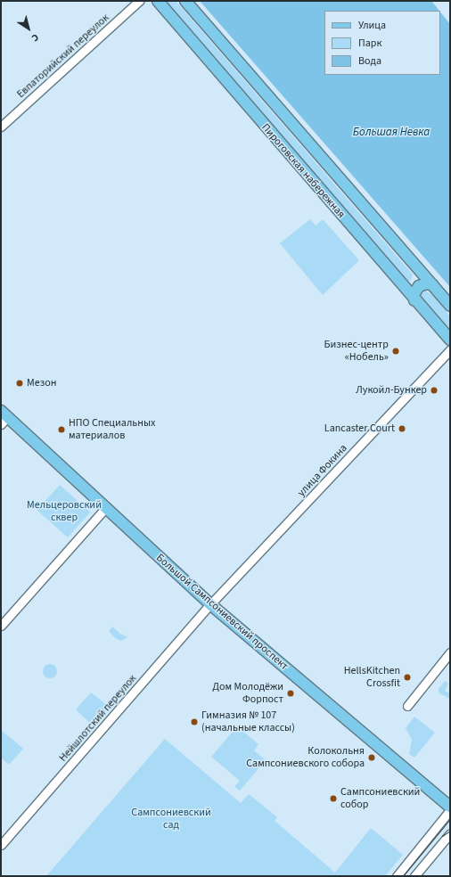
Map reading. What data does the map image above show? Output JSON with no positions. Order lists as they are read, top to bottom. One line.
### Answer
{"streets":{"main road":["Пироговская набережная","Большой Сампсониевский проспект"],"street":["Евпаторийский переулок","улица Фокина","Нейшлотский переулок"]},"crossings":[["улица Фокина","Большой Сампсониевский проспект"],["улица Фокина","Нейшлотский переулок"],["Большой Сампсониевский проспект","Нейшлотский переулок"]],"water":["Большая Невка"],"parks":["Мельцеровский сквер","Сампсониевский сад"],"places":["Бизнес-центр «Нобель»","Мезон","Лукойл-Бункер","Lancaster Court","НПО Специальных материалов","HellsKitchen Crossfit","Дом Молодёжи Форпост","Гимназия № 107 (начальные классы)","Колокольня Сампсониевского собора","Сампсониевский собор"],"legend":["Улица","Парк","Вода"],"north":"bottom right"}
